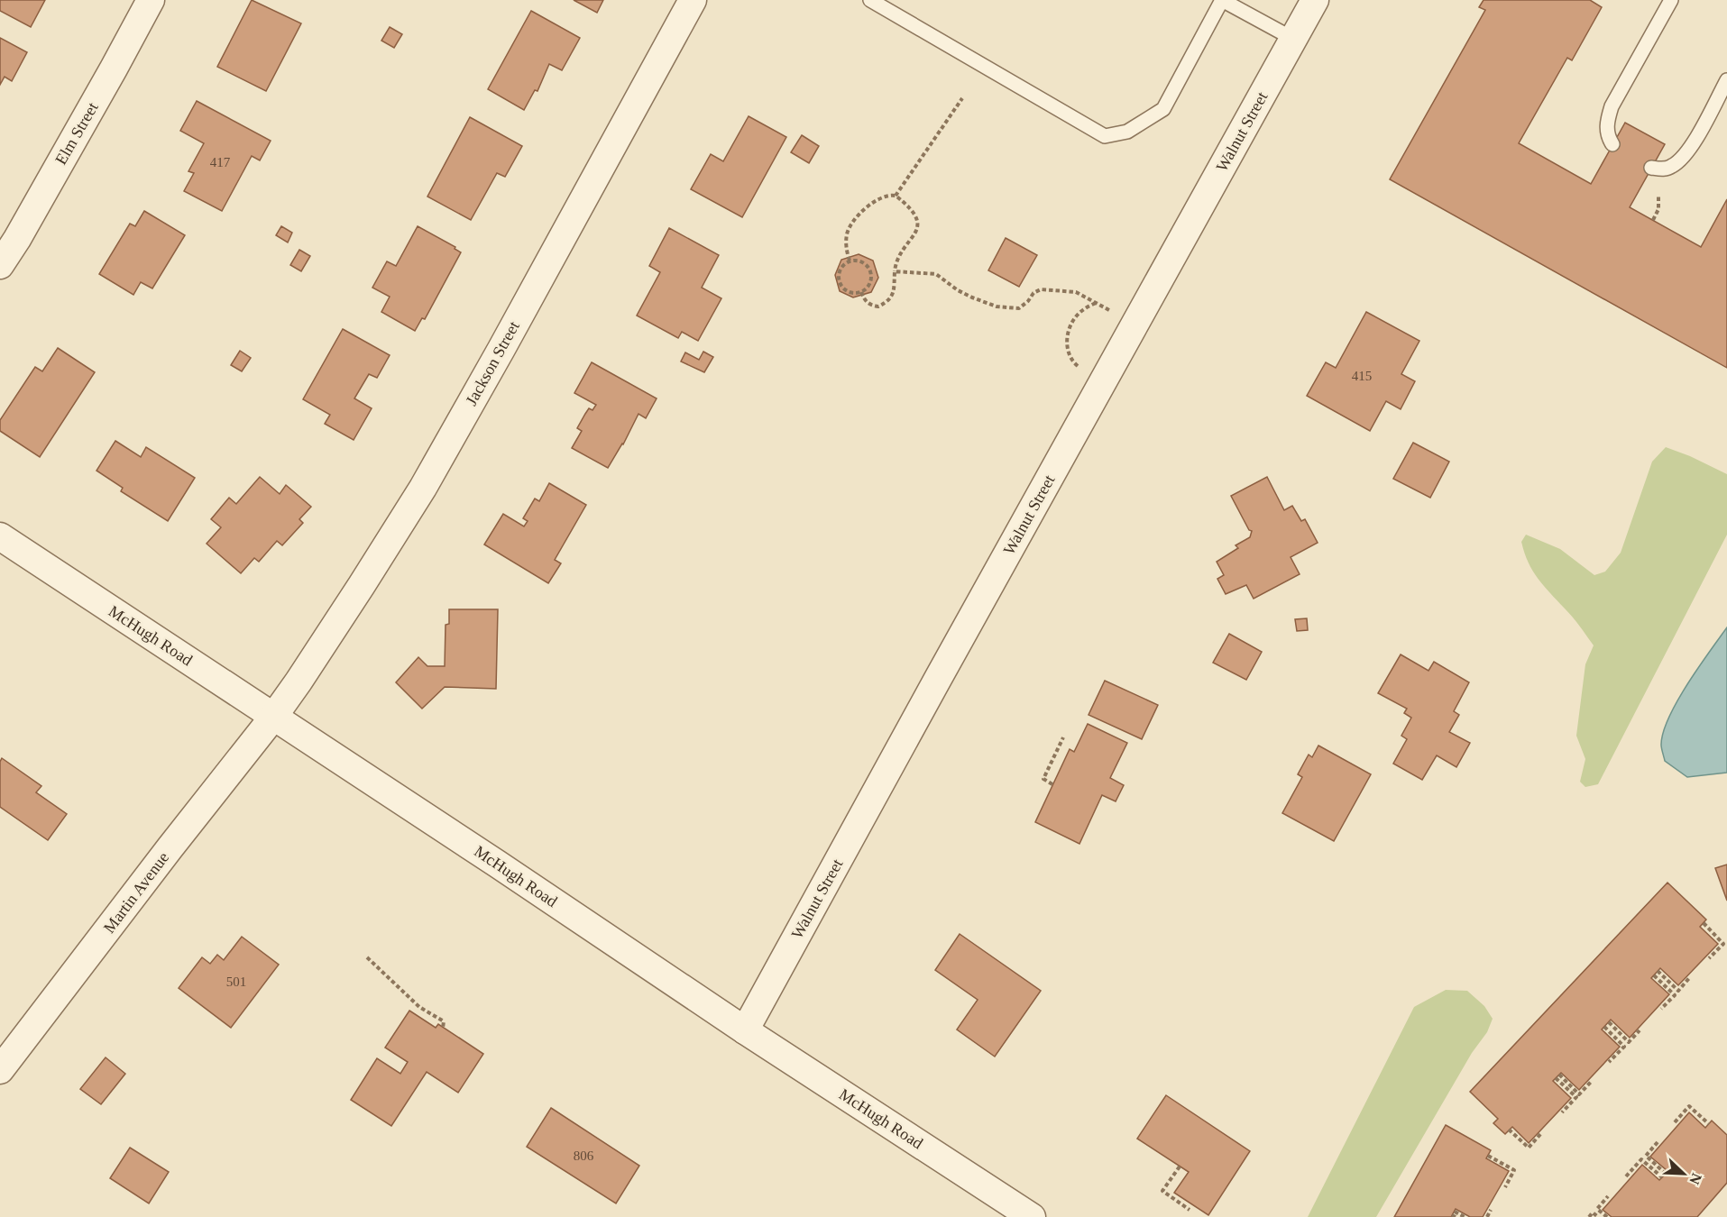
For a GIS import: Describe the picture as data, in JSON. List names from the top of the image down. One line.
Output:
{"streets":{"street":["Walnut Street","Elm Street","Jackson Street","McHugh Road","Martin Avenue"]},"crossings":[["Walnut Street","McHugh Road"],["Jackson Street","McHugh Road"],["Jackson Street","Martin Avenue"],["McHugh Road","Martin Avenue"]],"house_numbers":["417","415","501","806"],"north":"bottom right"}
